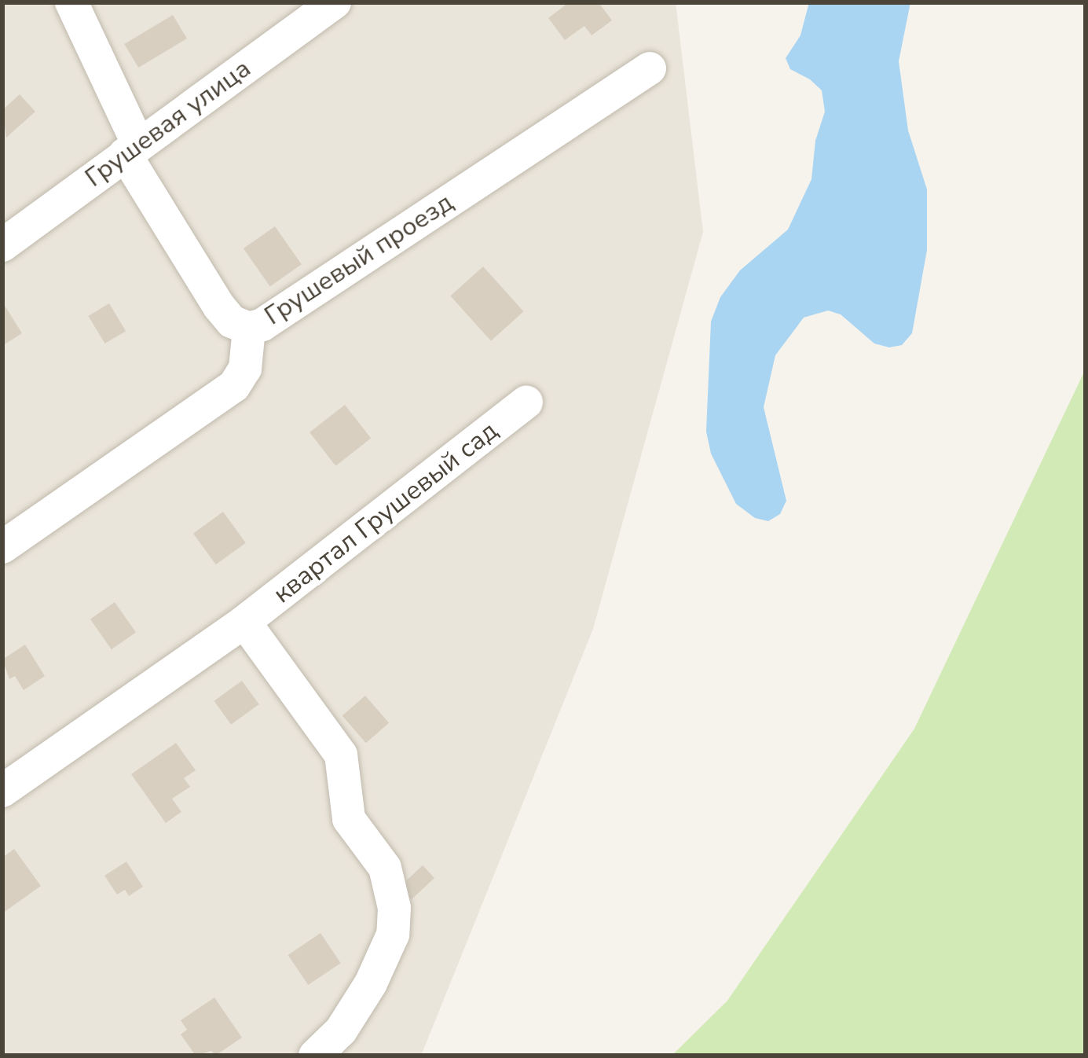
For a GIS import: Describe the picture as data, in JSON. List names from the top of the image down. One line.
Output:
{"streets":{"lane":["Грушевая улица","Грушевый проезд","квартал Грушевый сад"]},"crossings":[["Грушевая улица","Грушевый проезд"]]}
